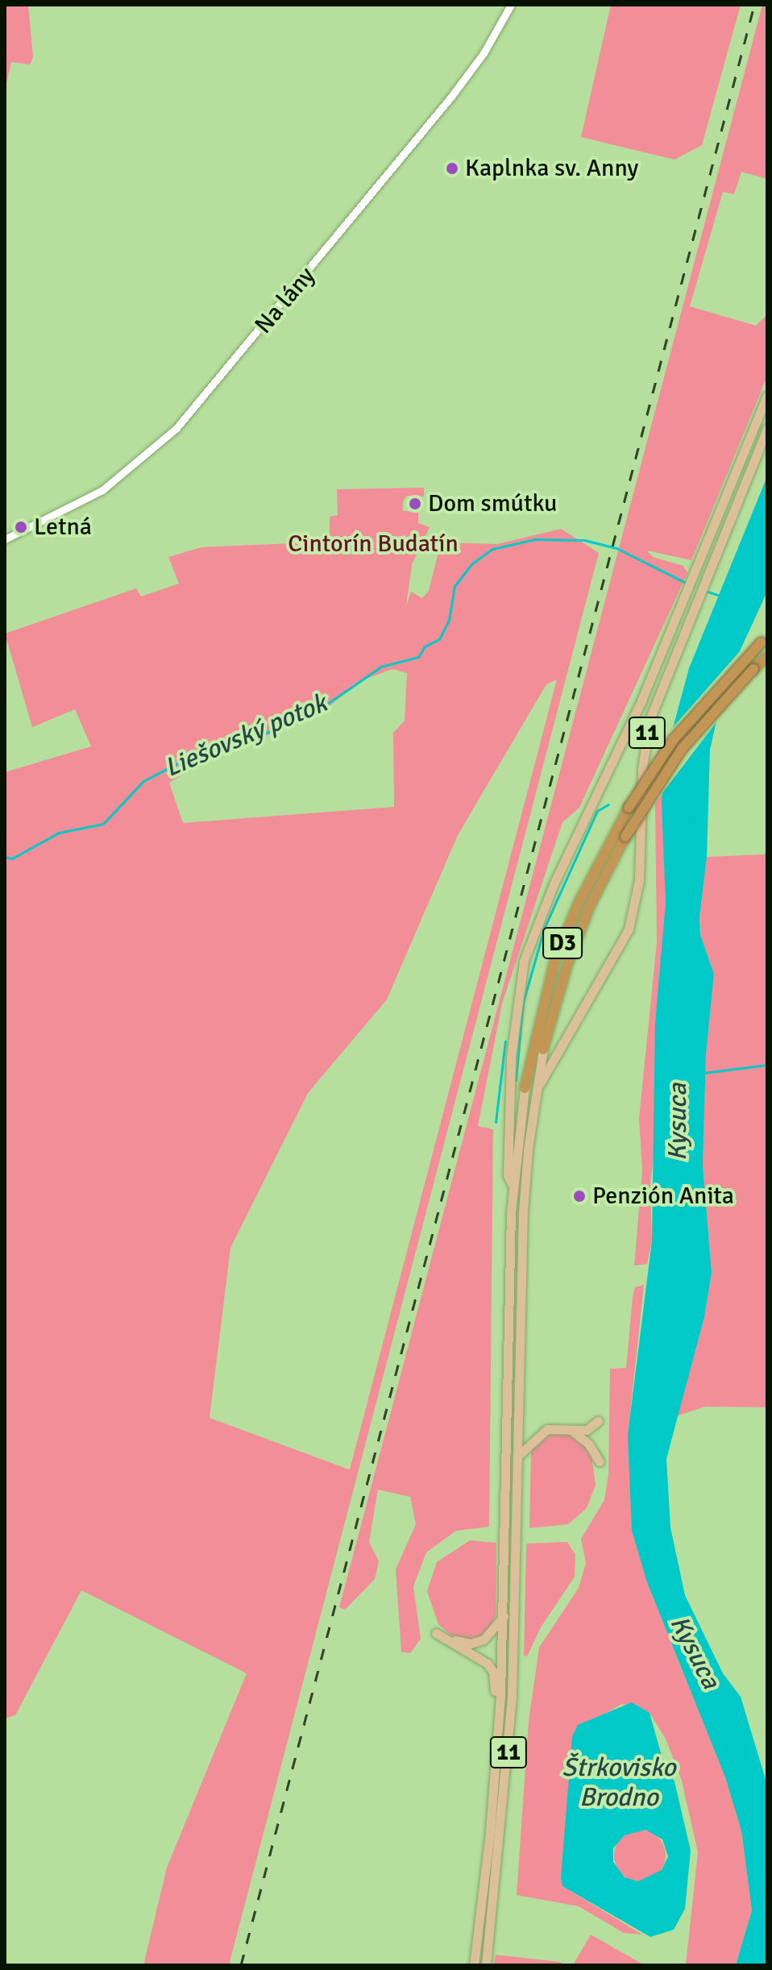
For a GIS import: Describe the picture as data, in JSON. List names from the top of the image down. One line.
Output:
{"streets":{"highway":["D3"],"main road":["11"],"street":["Na lány"]},"crossings":[["11","D3"]],"water":["Liešovský potok","Kysuca","Štrkovisko Brodno"],"parks":["Cintorín Budatín"],"places":["Kaplnka sv. Anny","Dom smútku","Letná","Penzión Anita"]}
